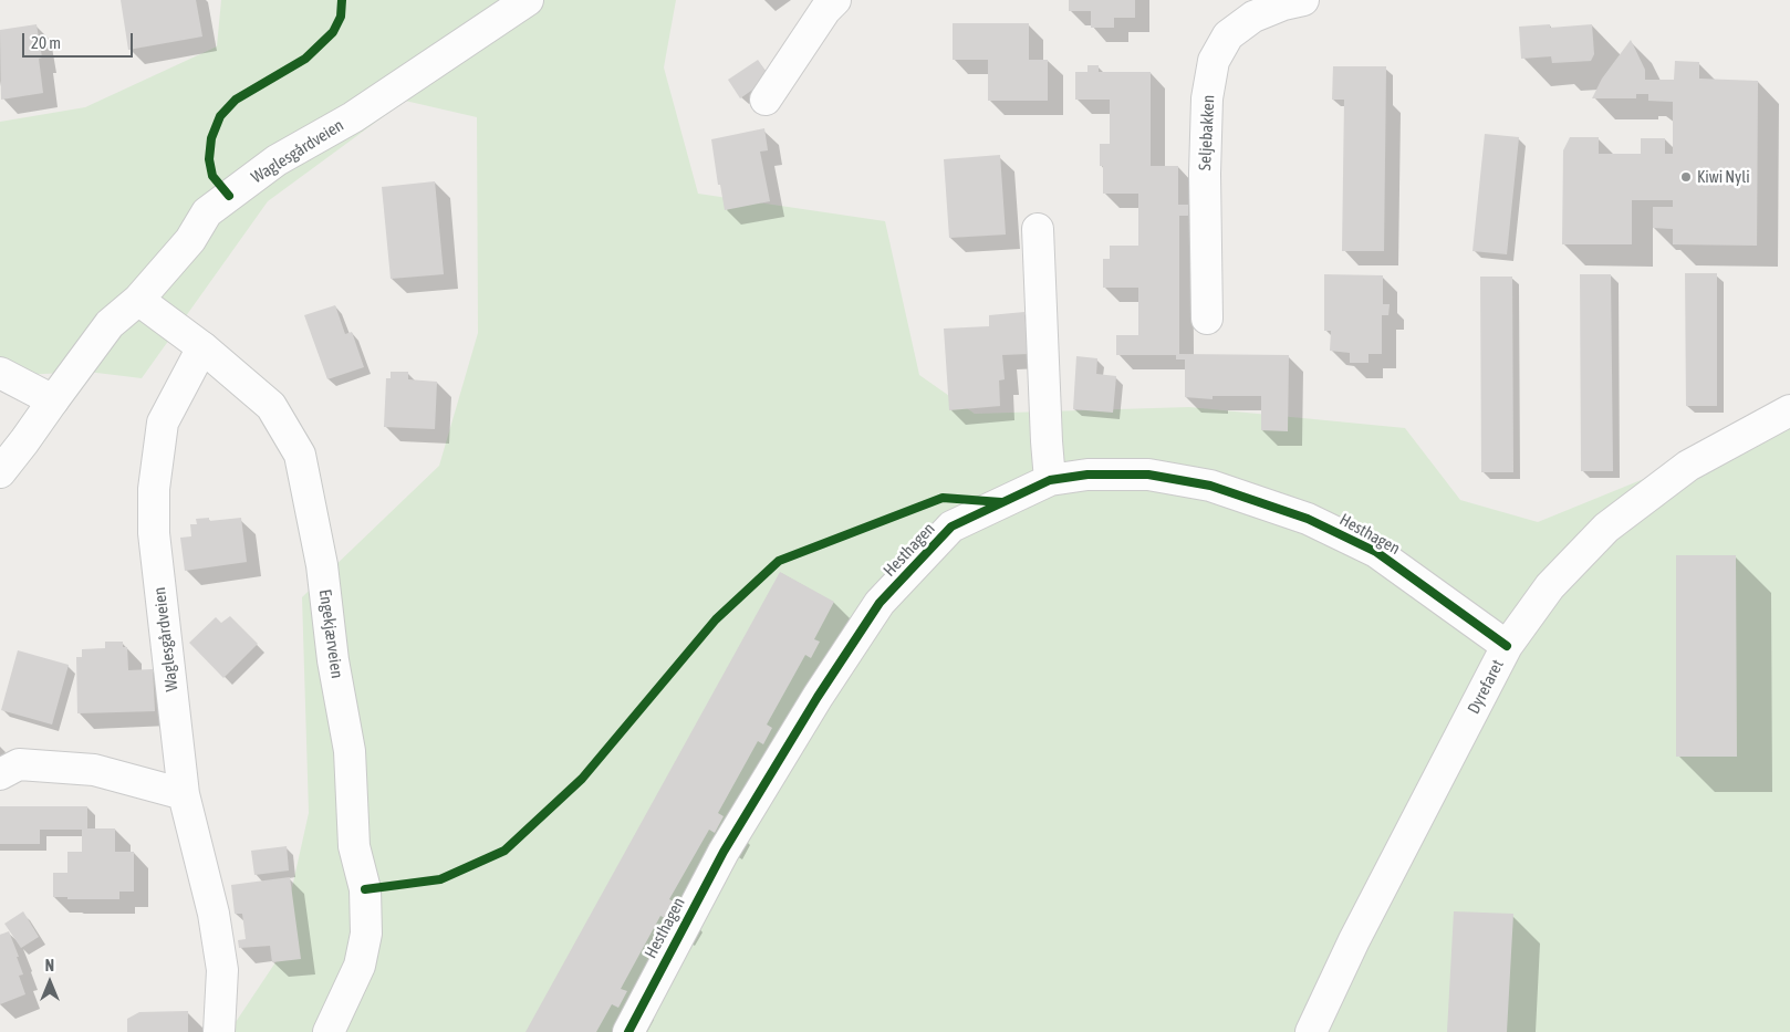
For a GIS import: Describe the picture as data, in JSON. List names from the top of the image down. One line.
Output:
{"streets":{"street":["Seljebakken","Waglesgårdveien","Hesthagen","Engekjærveien","Dyrefaret"]},"crossings":[["Waglesgårdveien","Engekjærveien"],["Hesthagen","Dyrefaret"]],"places":["Kiwi Nyli"],"scale_bar":"20 m","north":"top"}
